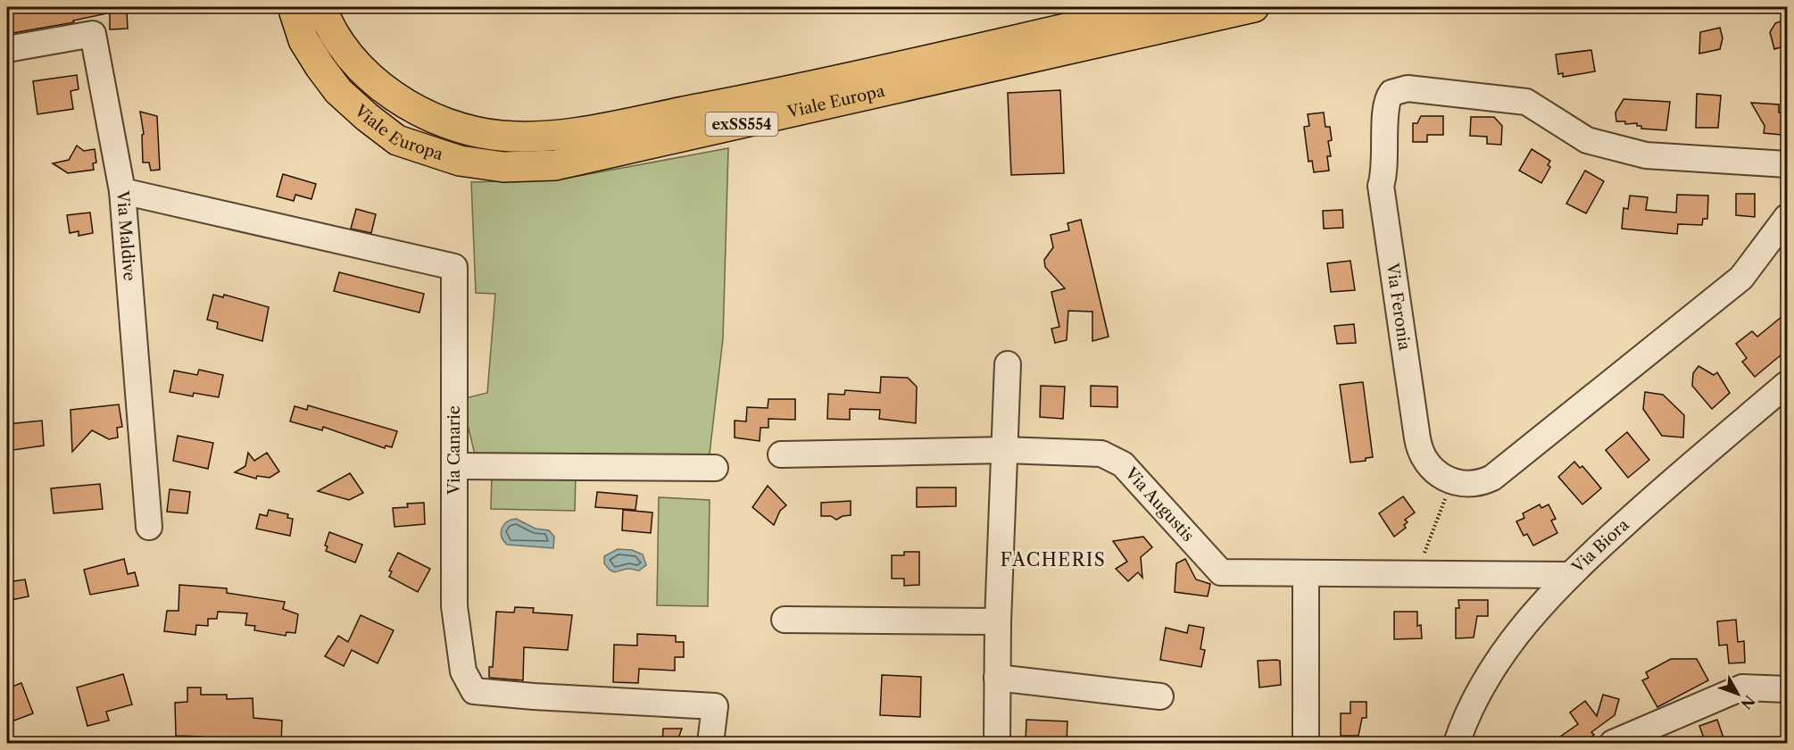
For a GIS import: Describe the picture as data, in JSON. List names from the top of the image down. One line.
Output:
{"streets":{"main road":["Viale Europa","exSS554"],"street":["Via Maldive","Via Feronia","Via Canarie","Via Augustis","Via Biora"]},"crossings":[["Via Maldive","Via Canarie"],["Via Augustis","Via Biora"]],"districts":["FACHERIS"],"north":"bottom right"}
